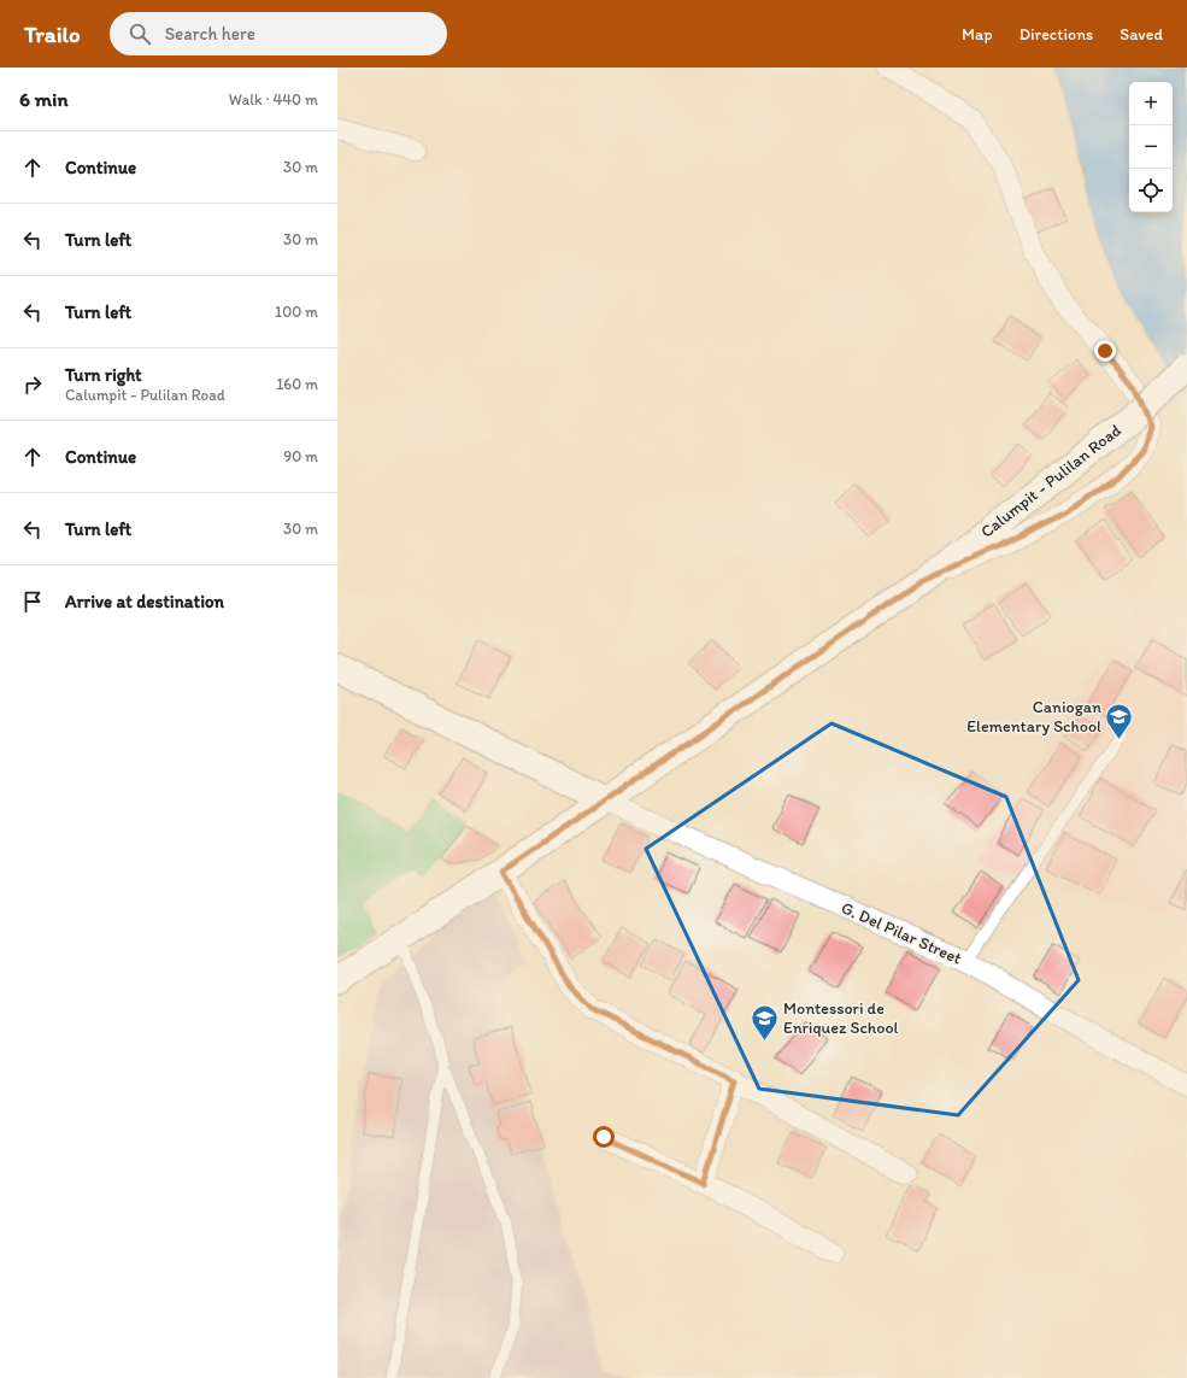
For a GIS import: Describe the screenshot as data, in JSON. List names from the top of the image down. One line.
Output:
{"streets":{"main road":["Calumpit - Pulilan Road"],"street":["G. Del Pilar Street"]},"crossings":[["Calumpit - Pulilan Road","G. Del Pilar Street"]],"places":{"school or university":["Caniogan Elementary School","Montessori de Enriquez School"]},"page":{"header":"Trailo","search":"Search here","nav":["Map","Directions","Saved"],"heading":["6 min","Walk · 440 m"],"map_buttons":["+","−"],"list":[["Continue","30 m"],["Turn left","30 m"],["Turn left","100 m"],["Turn right","Calumpit - Pulilan Road","160 m"],["Continue","90 m"],["Turn left","30 m"],"Arrive at destination"]}}
